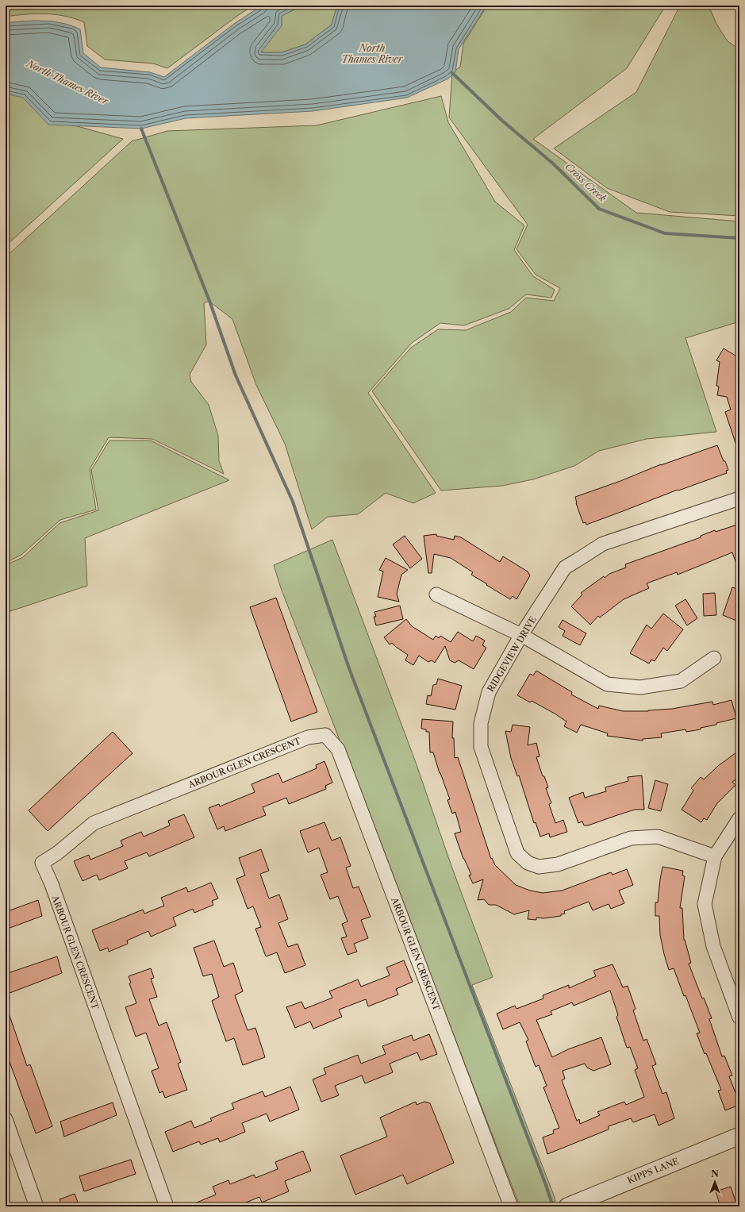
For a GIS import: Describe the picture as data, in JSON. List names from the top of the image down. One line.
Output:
{"streets":{"street":["RIDGEVIEW DRIVE","ARBOUR GLEN CRESCENT","KIPPS LANE"]},"water":["North Thames River","Cross Creek"],"north":"top"}
